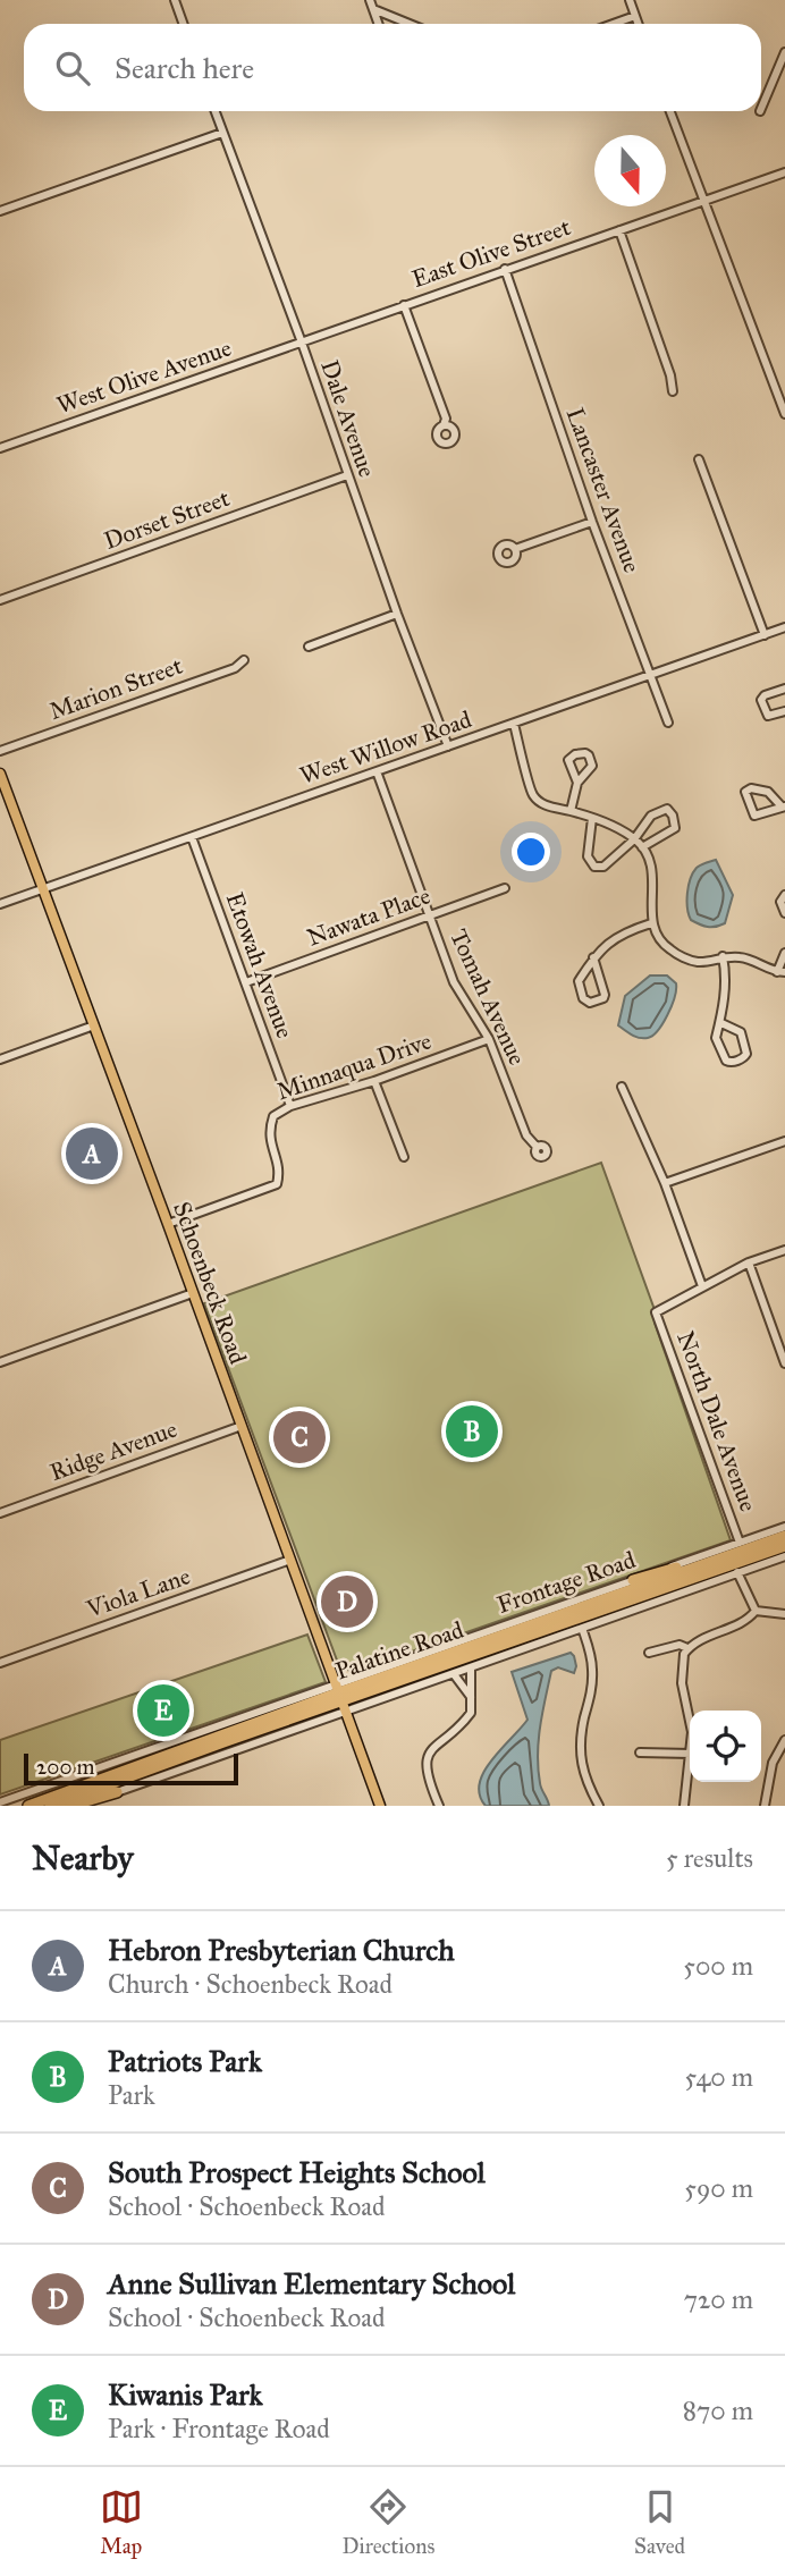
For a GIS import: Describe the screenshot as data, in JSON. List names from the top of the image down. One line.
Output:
{"streets":{"highway":["Palatine Road"],"main road":["Schoenbeck Road"],"street":["East Olive Street","West Olive Avenue","Dale Avenue","Lancaster Avenue","Dorset Street","Marion Street","West Willow Road","Nawata Place","Etowah Avenue","Tomah Avenue","Minnaqua Drive","North Dale Avenue","Ridge Avenue","Frontage Road","Viola Lane"]},"crossings":[["East Olive Street","West Olive Avenue"],["East Olive Street","Dale Avenue"],["East Olive Street","Lancaster Avenue"],["West Olive Avenue","Dale Avenue"],["Dale Avenue","Dorset Street"],["Dale Avenue","West Willow Road"],["Lancaster Avenue","West Willow Road"],["West Willow Road","Etowah Avenue"],["West Willow Road","Tomah Avenue"],["West Willow Road","Schoenbeck Road"],["Nawata Place","Etowah Avenue"],["Nawata Place","Tomah Avenue"],["Etowah Avenue","Minnaqua Drive"],["Tomah Avenue","Minnaqua Drive"],["Minnaqua Drive","Schoenbeck Road"],["Schoenbeck Road","Ridge Avenue"],["Schoenbeck Road","Frontage Road"],["Schoenbeck Road","Viola Lane"],["Schoenbeck Road","Palatine Road"],["North Dale Avenue","Frontage Road"],["Frontage Road","Palatine Road"]],"scale_bar":"200 m","north":"bottom","page":{"search":"Search here","pins":["A","B","C","D","E"],"scale":"200 m","heading":["Nearby","5 results"],"list":[{"mark":"A","name":"Hebron Presbyterian Church","note":"Church · Schoenbeck Road","value":"500 m"},{"mark":"B","name":"Patriots Park","note":"Park","value":"540 m"},{"mark":"C","name":"South Prospect Heights School","note":"School · Schoenbeck Road","value":"590 m"},{"mark":"D","name":"Anne Sullivan Elementary School","note":"School · Schoenbeck Road","value":"720 m"},{"mark":"E","name":"Kiwanis Park","note":"Park · Frontage Road","value":"870 m"}],"nav":["Map","Directions","Saved"]}}
